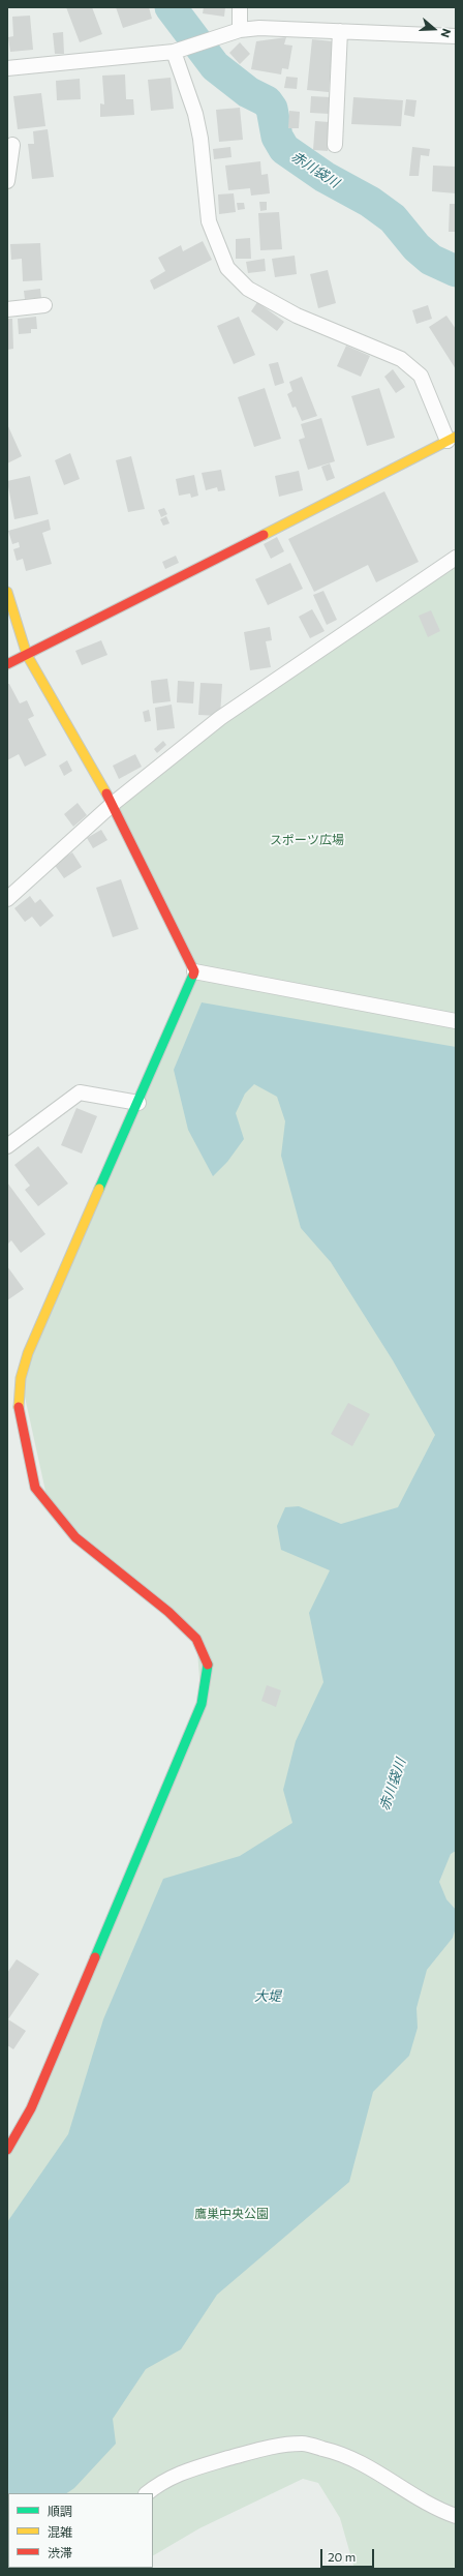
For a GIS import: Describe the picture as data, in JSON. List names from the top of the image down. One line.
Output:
{"water":["赤川袋川","大堤"],"parks":["スポーツ広場","鷹巣中央公園"],"legend":["順調","混雑","渋滞"],"scale_bar":"20 m","north":"right"}
